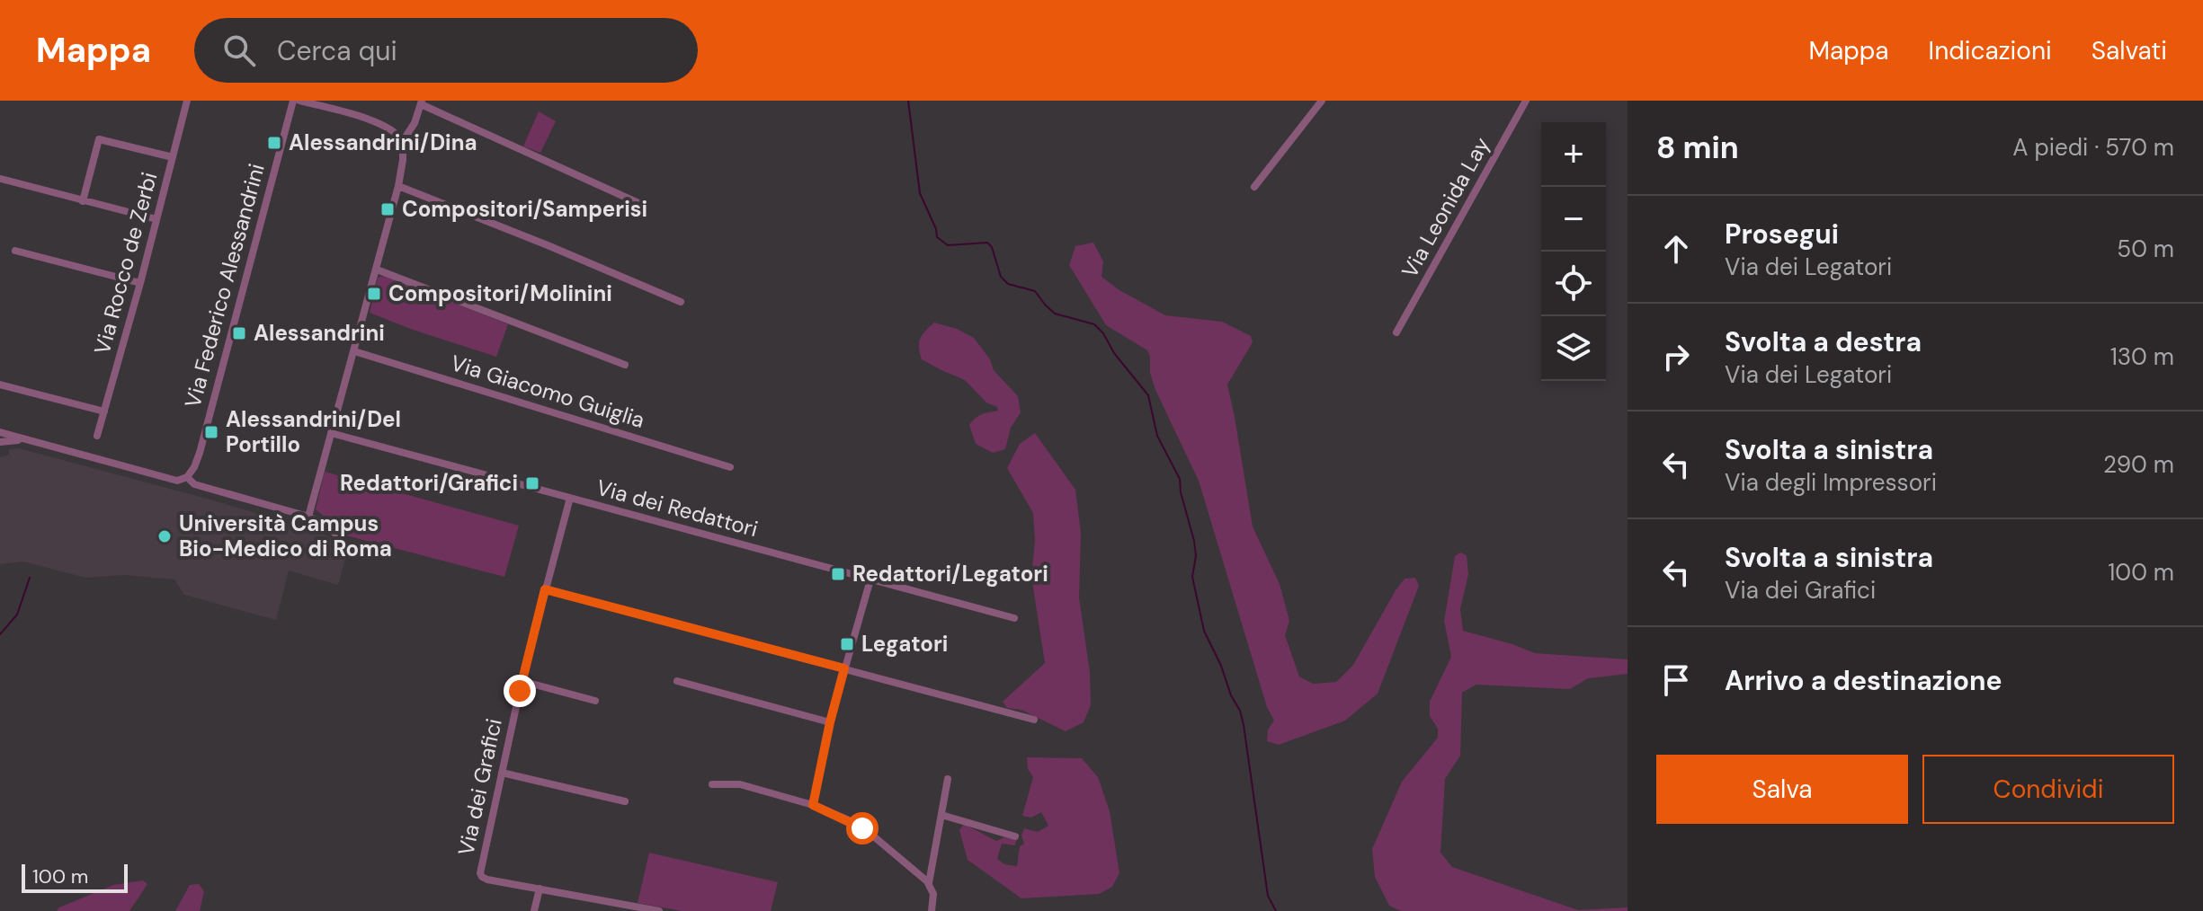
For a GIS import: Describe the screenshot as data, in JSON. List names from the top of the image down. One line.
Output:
{"streets":{"street":["Via Leonida Lay","Via Rocco de Zerbi","Via Federico Alessandrini","Via Giacomo Guiglia","Via dei Redattori","Via dei Grafici"]},"crossings":[["Via dei Redattori","Via dei Grafici"]],"places":{"transit":["Alessandrini/Dina","Compositori/Samperisi","Compositori/Molinini","Alessandrini","Alessandrini/Del Portillo","Redattori/Grafici","Redattori/Legatori","Legatori"],"other":["Università Campus Bio-Medico di Roma"]},"scale_bar":"100 m","page":{"header":"Mappa","search":"Cerca qui","nav":["Mappa","Indicazioni","Salvati"],"heading":["8 min","A piedi · 570 m"],"map_buttons":["+","−"],"list":[["Prosegui","Via dei Legatori","50 m"],["Svolta a destra","Via dei Legatori","130 m"],["Svolta a sinistra","Via degli Impressori","290 m"],["Svolta a sinistra","Via dei Grafici","100 m"],"Arrivo a destinazione"],"buttons":["Salva","Condividi"],"scale":"100 m"}}
